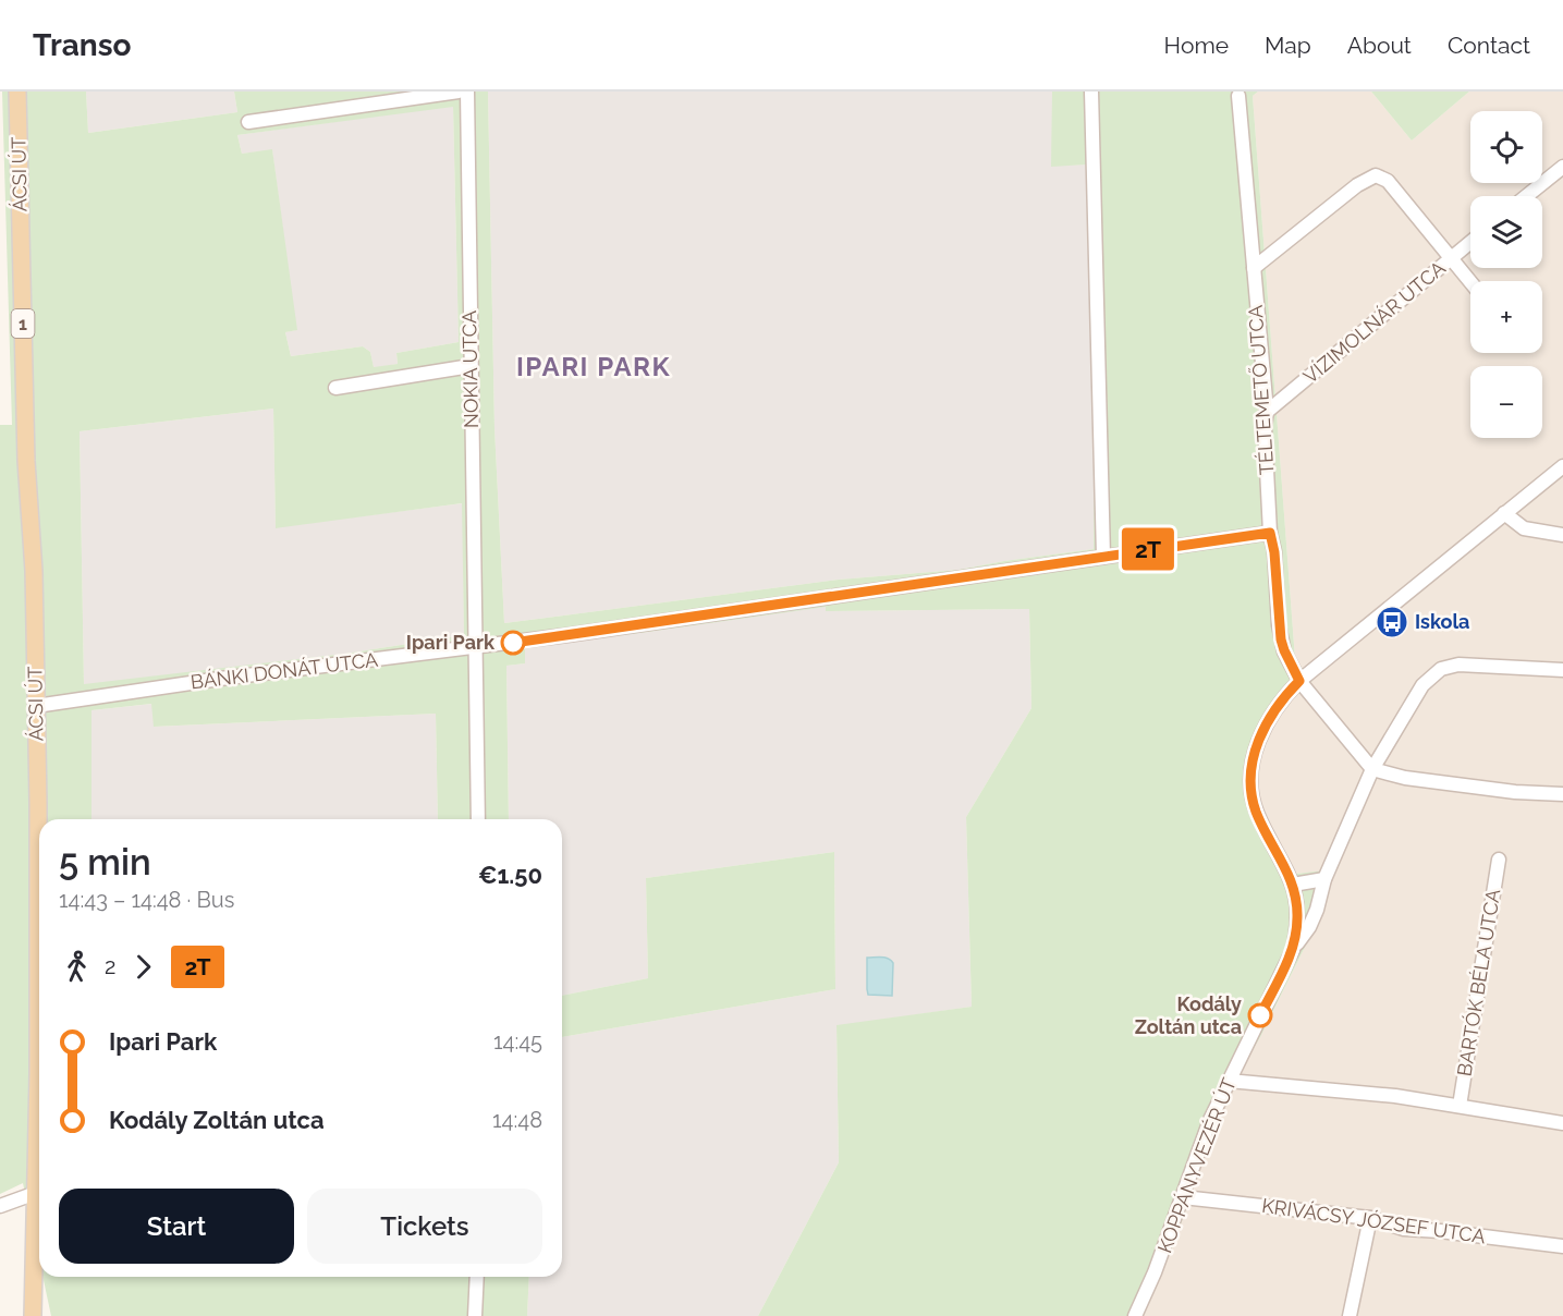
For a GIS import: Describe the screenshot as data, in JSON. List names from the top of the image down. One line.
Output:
{"streets":{"main road":["ÁCSI ÚT","1"],"street":["VÍZIMOLNÁR UTCA","NOKIA UTCA","TÉLTEMETŐ UTCA","BÁNKI DONÁT UTCA","BARTÓK BÉLA UTCA","KOPPÁNYVEZÉR ÚT","KRIVÁCSY JÓZSEF UTCA"]},"crossings":[["ÁCSI ÚT","BÁNKI DONÁT UTCA"],["VÍZIMOLNÁR UTCA","TÉLTEMETŐ UTCA"],["NOKIA UTCA","BÁNKI DONÁT UTCA"],["TÉLTEMETŐ UTCA","BÁNKI DONÁT UTCA"],["TÉLTEMETŐ UTCA","KOPPÁNYVEZÉR ÚT"],["KOPPÁNYVEZÉR ÚT","KRIVÁCSY JÓZSEF UTCA"]],"districts":["IPARI PARK"],"places":{"bus stop":["Iskola"],"other":["Ipari Park","Kodály Zoltán utca"]},"lines":["bus line 2T"],"page":{"header":"Transo","nav":["Home","Map","About","Contact"],"on_map":"2T","map_buttons":["+","−"],"heading":["5 min","14:43 – 14:48 · Bus","€1.50"],"legs":["2","2T"],"list":[{"name":"Ipari Park","value":"14:45"},{"name":"Kodály Zoltán utca","value":"14:48"}],"buttons":["Start","Tickets"]}}
